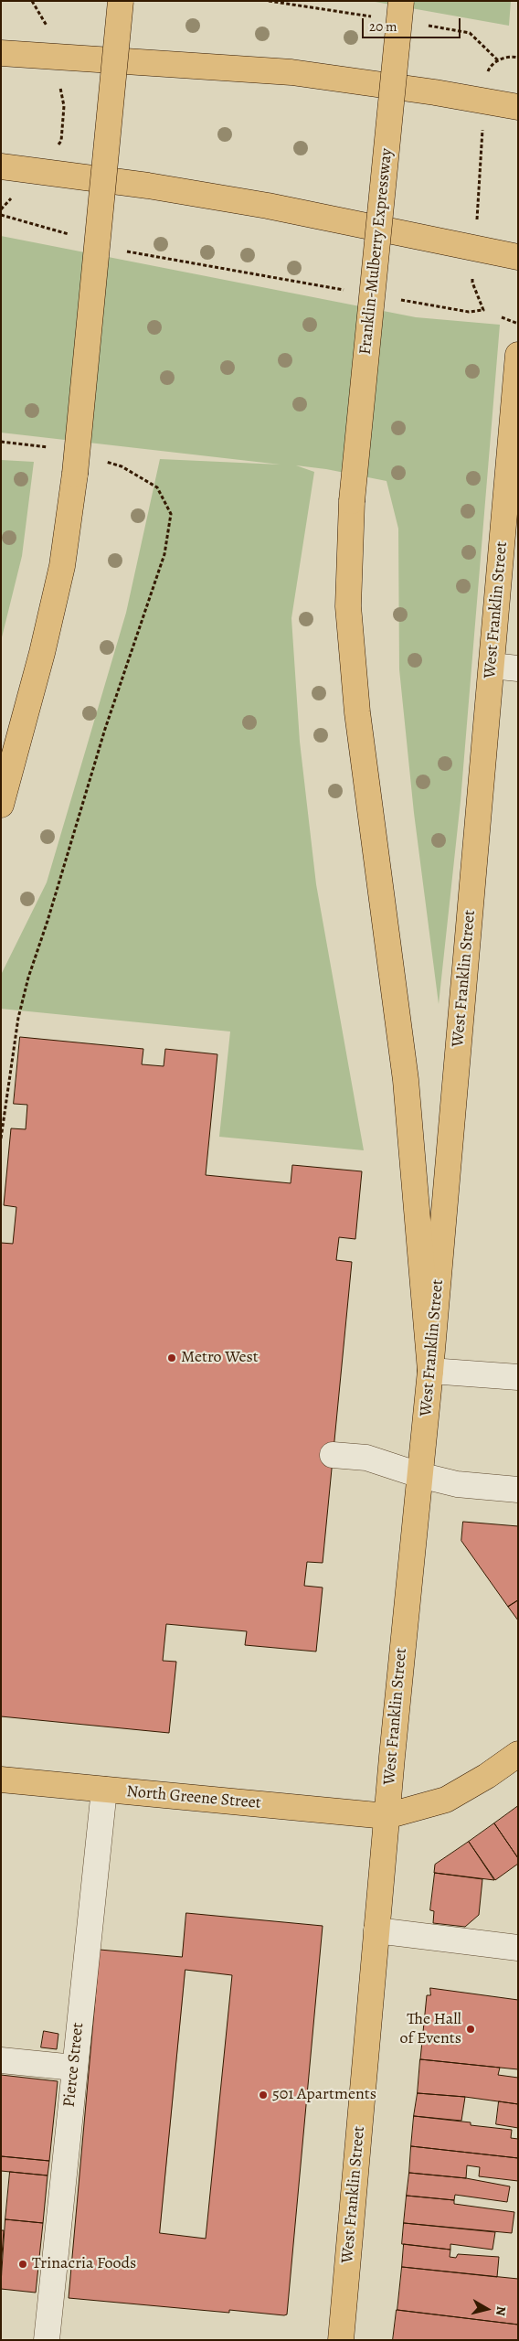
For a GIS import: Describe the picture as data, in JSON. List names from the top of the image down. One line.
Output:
{"streets":{"main road":["Franklin-Mulberry Expressway","West Franklin Street","North Greene Street"],"lane":["Pierce Street"]},"crossings":[["Franklin-Mulberry Expressway","West Franklin Street"],["West Franklin Street","North Greene Street"],["North Greene Street","Pierce Street"]],"places":["Metro West","The Hall of Events","501 Apartments","Trinacria Foods"],"scale_bar":"20 m","north":"right"}
